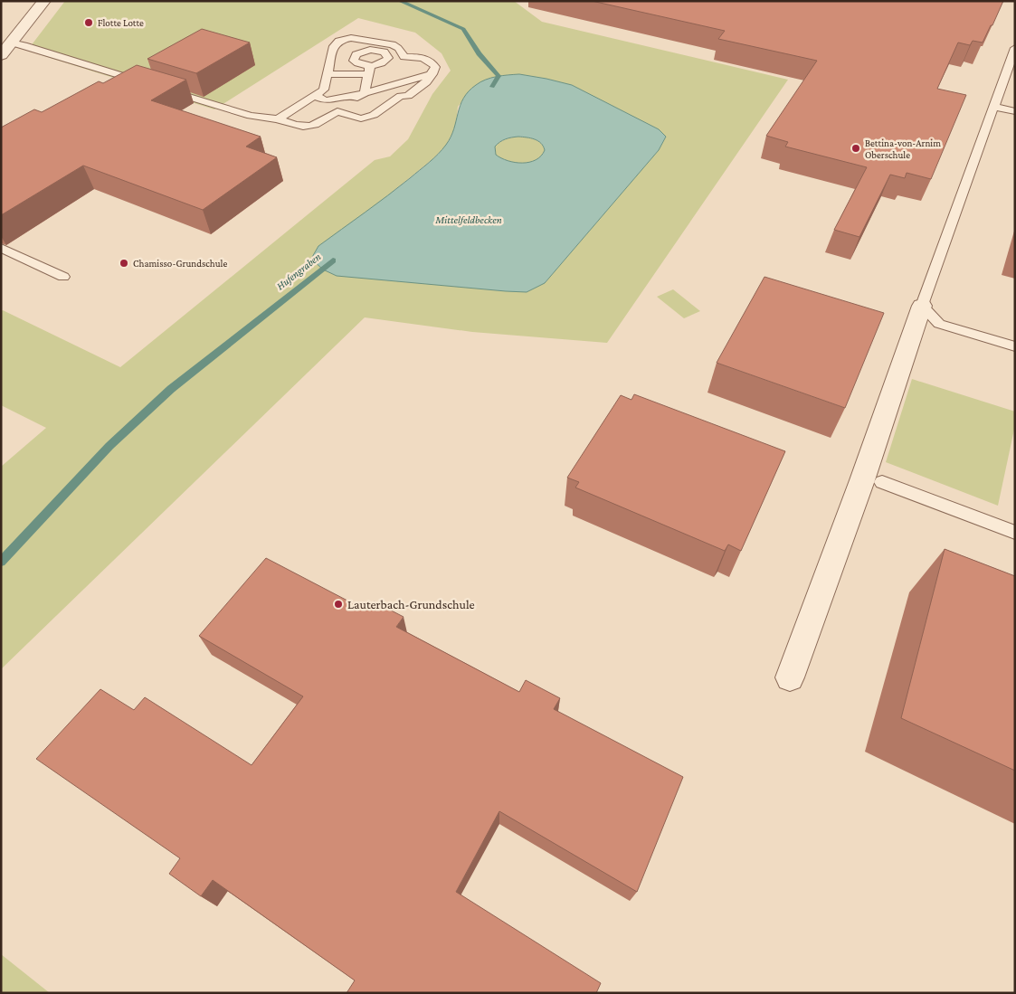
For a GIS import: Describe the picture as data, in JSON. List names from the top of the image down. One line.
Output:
{"water":["Mittelfeldbecken","Hufengraben"],"places":["Flotte Lotte","Bettina-von-Arnim Oberschule","Chamisso-Grundschule","Lauterbach-Grundschule"]}
